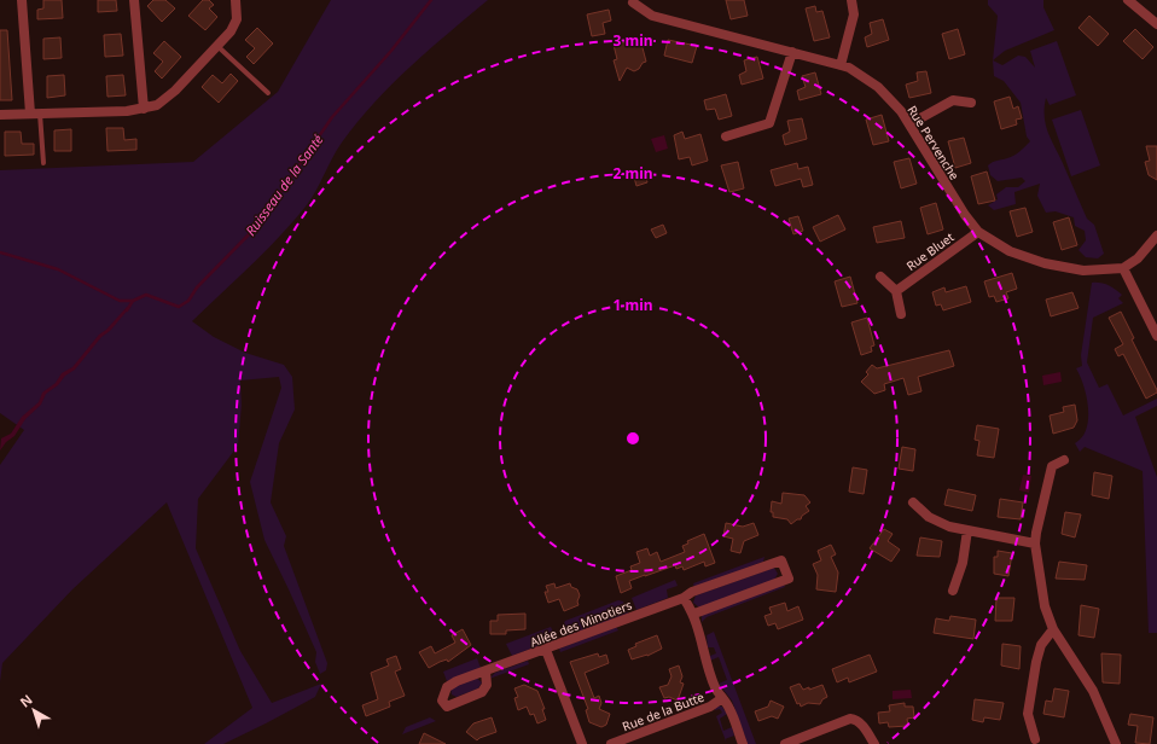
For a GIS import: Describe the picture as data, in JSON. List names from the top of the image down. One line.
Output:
{"streets":{"street":["Rue Pervenche","Rue Bluet","Allée des Minotiers","Rue de la Butte"]},"crossings":[["Rue Pervenche","Rue Bluet"]],"water":["Ruisseau de la Santé"],"north":"top left","rings":["3 min","2 min","1 min"]}
